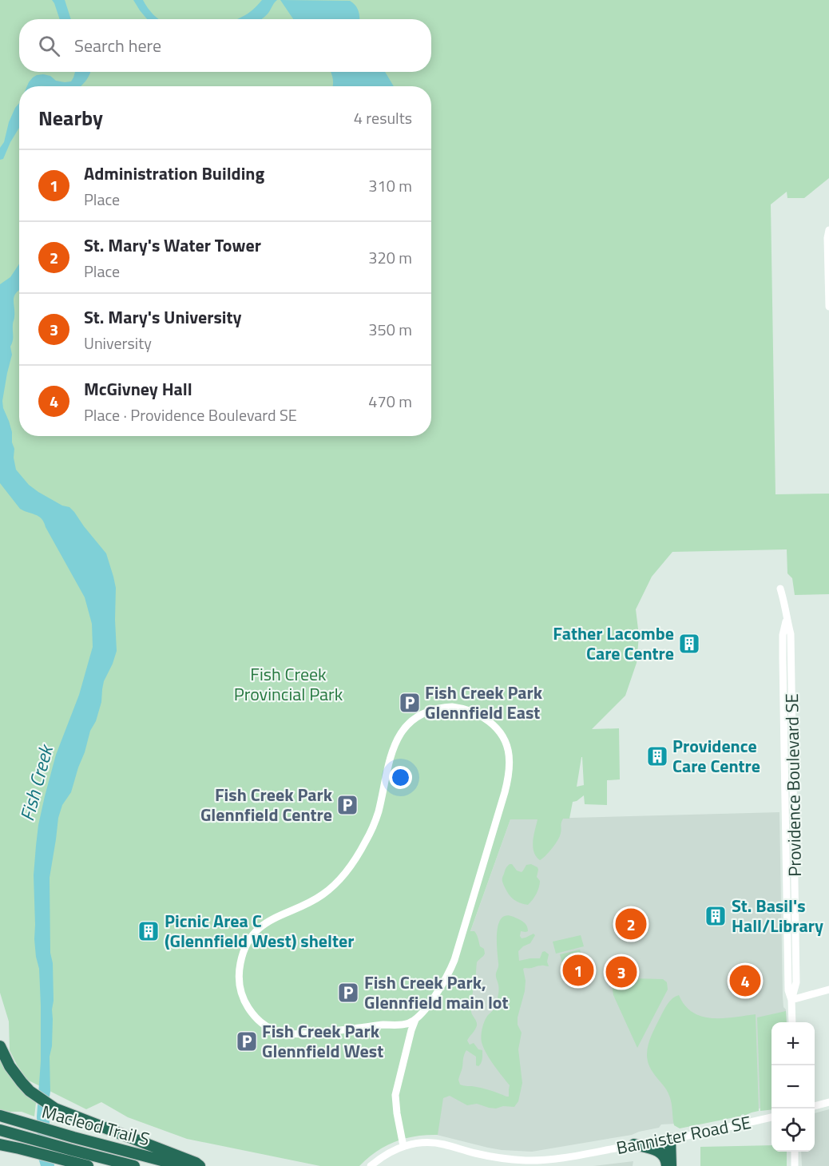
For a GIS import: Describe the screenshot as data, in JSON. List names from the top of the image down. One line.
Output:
{"streets":{"highway":["Macleod Trail S"],"street":["Providence Boulevard SE","Bannister Road SE"]},"water":["Fish Creek"],"parks":["Fish Creek Provincial Park"],"places":{"building":["Father Lacombe Care Centre","Providence Care Centre","St. Basil's Hall/Library","Picnic Area C (Glennfield West) shelter"],"parking":["Fish Creek Park Glennfield East","Fish Creek Park Glennfield Centre","Fish Creek Park, Glennfield main lot","Fish Creek Park Glennfield West"]},"page":{"search":"Search here","heading":["Nearby","4 results"],"list":[{"mark":"1","name":"Administration Building","note":"Place","value":"310 m"},{"mark":"2","name":"St. Mary's Water Tower","note":"Place","value":"320 m"},{"mark":"3","name":"St. Mary's University","note":"University","value":"350 m"},{"mark":"4","name":"McGivney Hall","note":"Place · Providence Boulevard SE","value":"470 m"}],"pins":["2","1","3","4"],"map_buttons":["+","−"]}}
